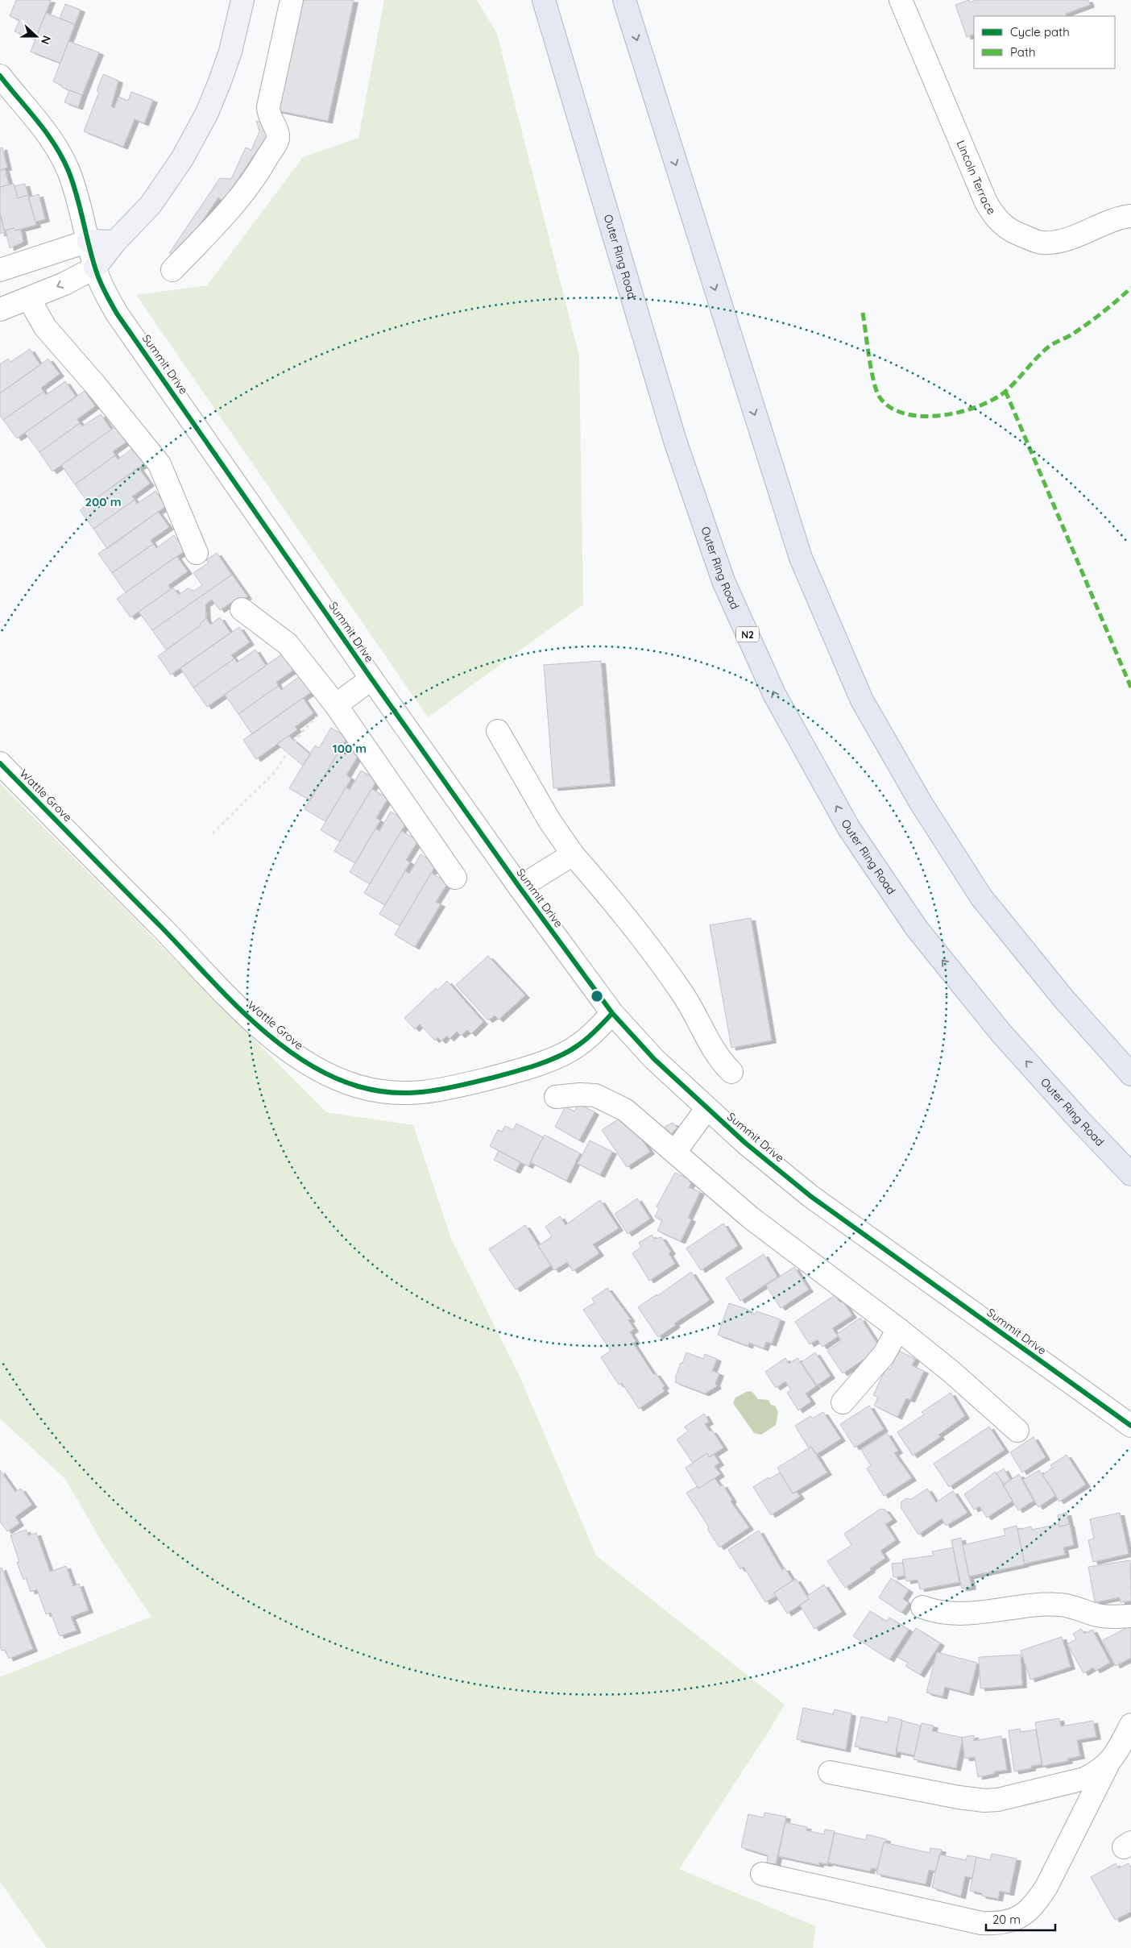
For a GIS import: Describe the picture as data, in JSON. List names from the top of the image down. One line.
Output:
{"streets":{"highway":["Outer Ring Road","N2"],"street":["Lincoln Terrace","Summit Drive","Wattle Grove"]},"crossings":[["Summit Drive","Wattle Grove"]],"legend":["Cycle path","Path"],"scale_bar":"20 m","north":"right","rings":["200 m","100 m"]}
